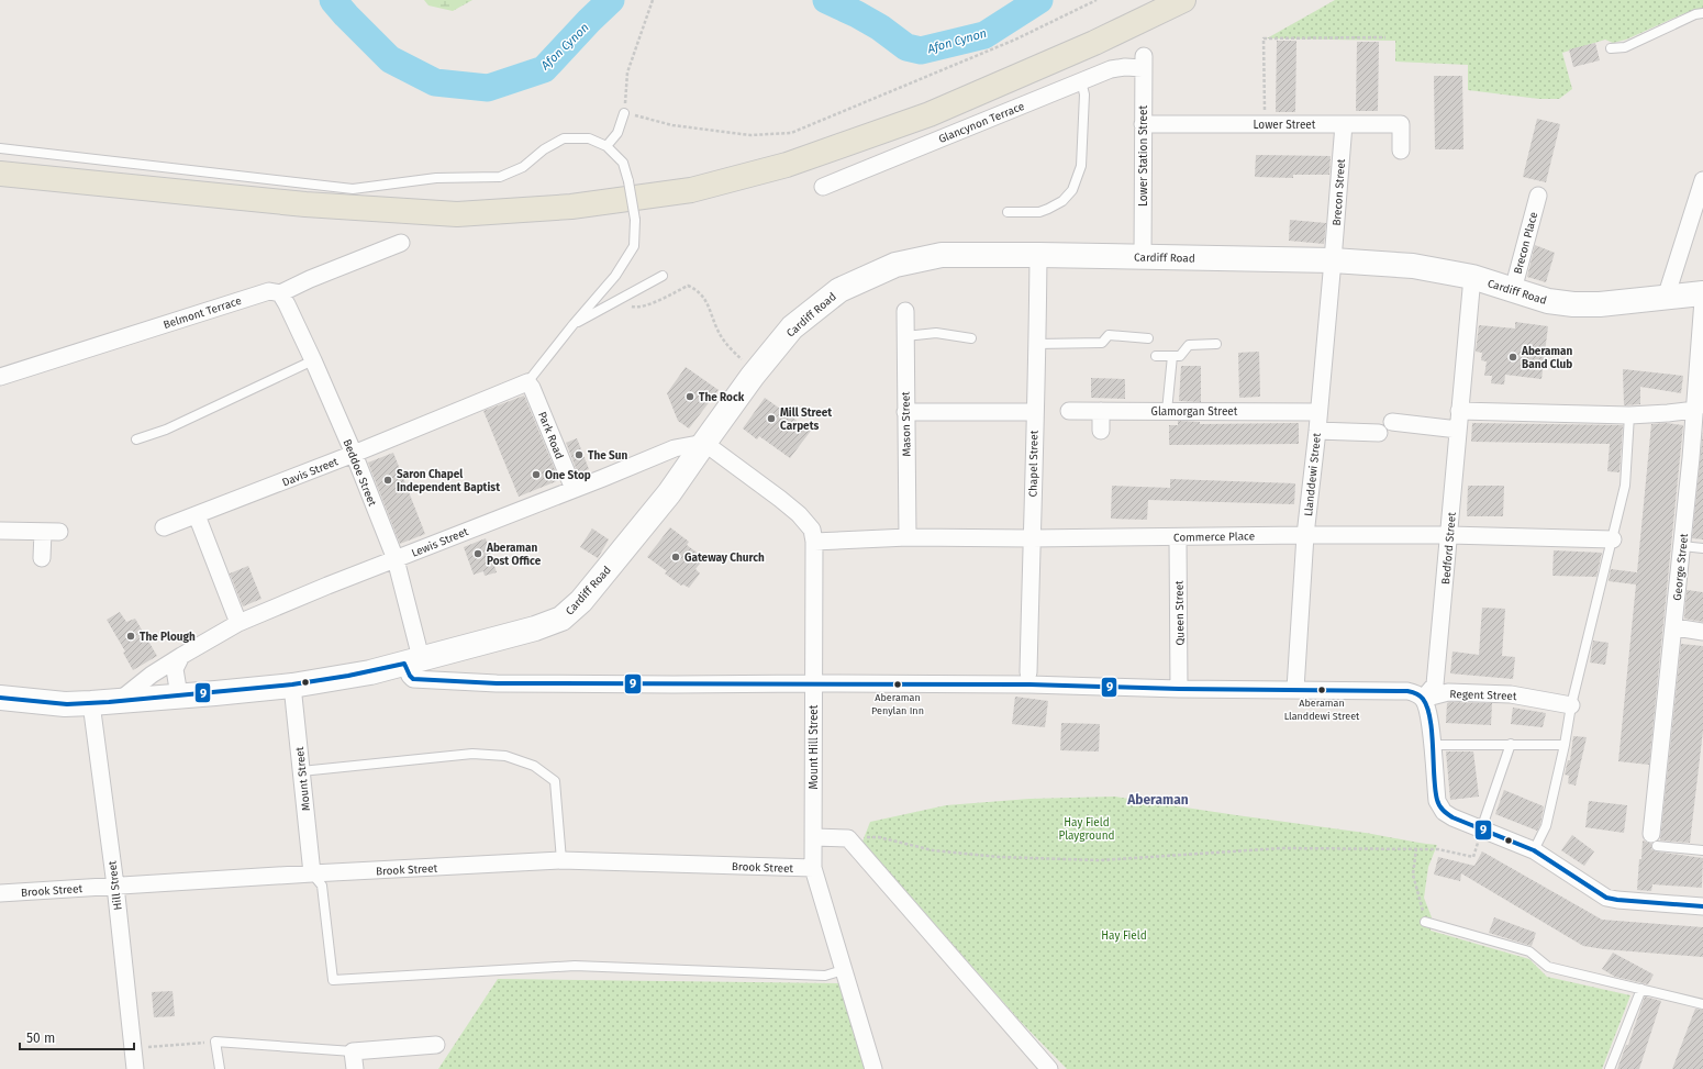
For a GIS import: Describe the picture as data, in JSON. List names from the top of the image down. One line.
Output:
{"streets":{"main road":["Cardiff Road"],"street":["Glancynon Terrace","Lower Street","Lower Station Street","Brecon Street","Brecon Place","Belmont Terrace","Glamorgan Street","Mason Street","Park Road","Chapel Street","Davis Street","Beddoe Street","Llanddewi Street","Commerce Place","Lewis Street","Bedford Street","George Street","Queen Street","Regent Street","Mount Hill Street","Mount Street","Brook Street","Hill Street"]},"crossings":[["Glancynon Terrace","Lower Station Street"],["Lower Street","Lower Station Street"],["Lower Street","Brecon Street"],["Lower Station Street","Cardiff Road"],["Brecon Street","Cardiff Road"],["Brecon Street","Llanddewi Street"],["Brecon Place","Cardiff Road"],["Cardiff Road","Chapel Street"],["Cardiff Road","Beddoe Street"],["Cardiff Road","Llanddewi Street"],["Cardiff Road","Lewis Street"],["Cardiff Road","Bedford Street"],["Cardiff Road","Mount Hill Street"],["Cardiff Road","Mount Street"],["Cardiff Road","Hill Street"],["Belmont Terrace","Beddoe Street"],["Glamorgan Street","Llanddewi Street"],["Mason Street","Commerce Place"],["Park Road","Davis Street"],["Park Road","Lewis Street"],["Chapel Street","Commerce Place"],["Davis Street","Beddoe Street"],["Beddoe Street","Lewis Street"],["Llanddewi Street","Commerce Place"],["Commerce Place","Bedford Street"],["Commerce Place","Queen Street"],["Commerce Place","Mount Hill Street"],["Lewis Street","Mount Hill Street"],["Bedford Street","Regent Street"],["Mount Hill Street","Brook Street"],["Mount Street","Brook Street"],["Brook Street","Hill Street"]],"districts":["Aberaman"],"water":["Afon Cynon"],"parks":["Hay Field Playground","Hay Field"],"places":["Aberaman Band Club","The Rock","Mill Street Carpets","The Sun","One Stop","Saron Chapel Independent Baptist","Aberaman Post Office","Gateway Church","The Plough","Aberaman Penylan Inn","Aberaman Llanddewi Street"],"lines":["transit line 9"],"scale_bar":"50 m"}
